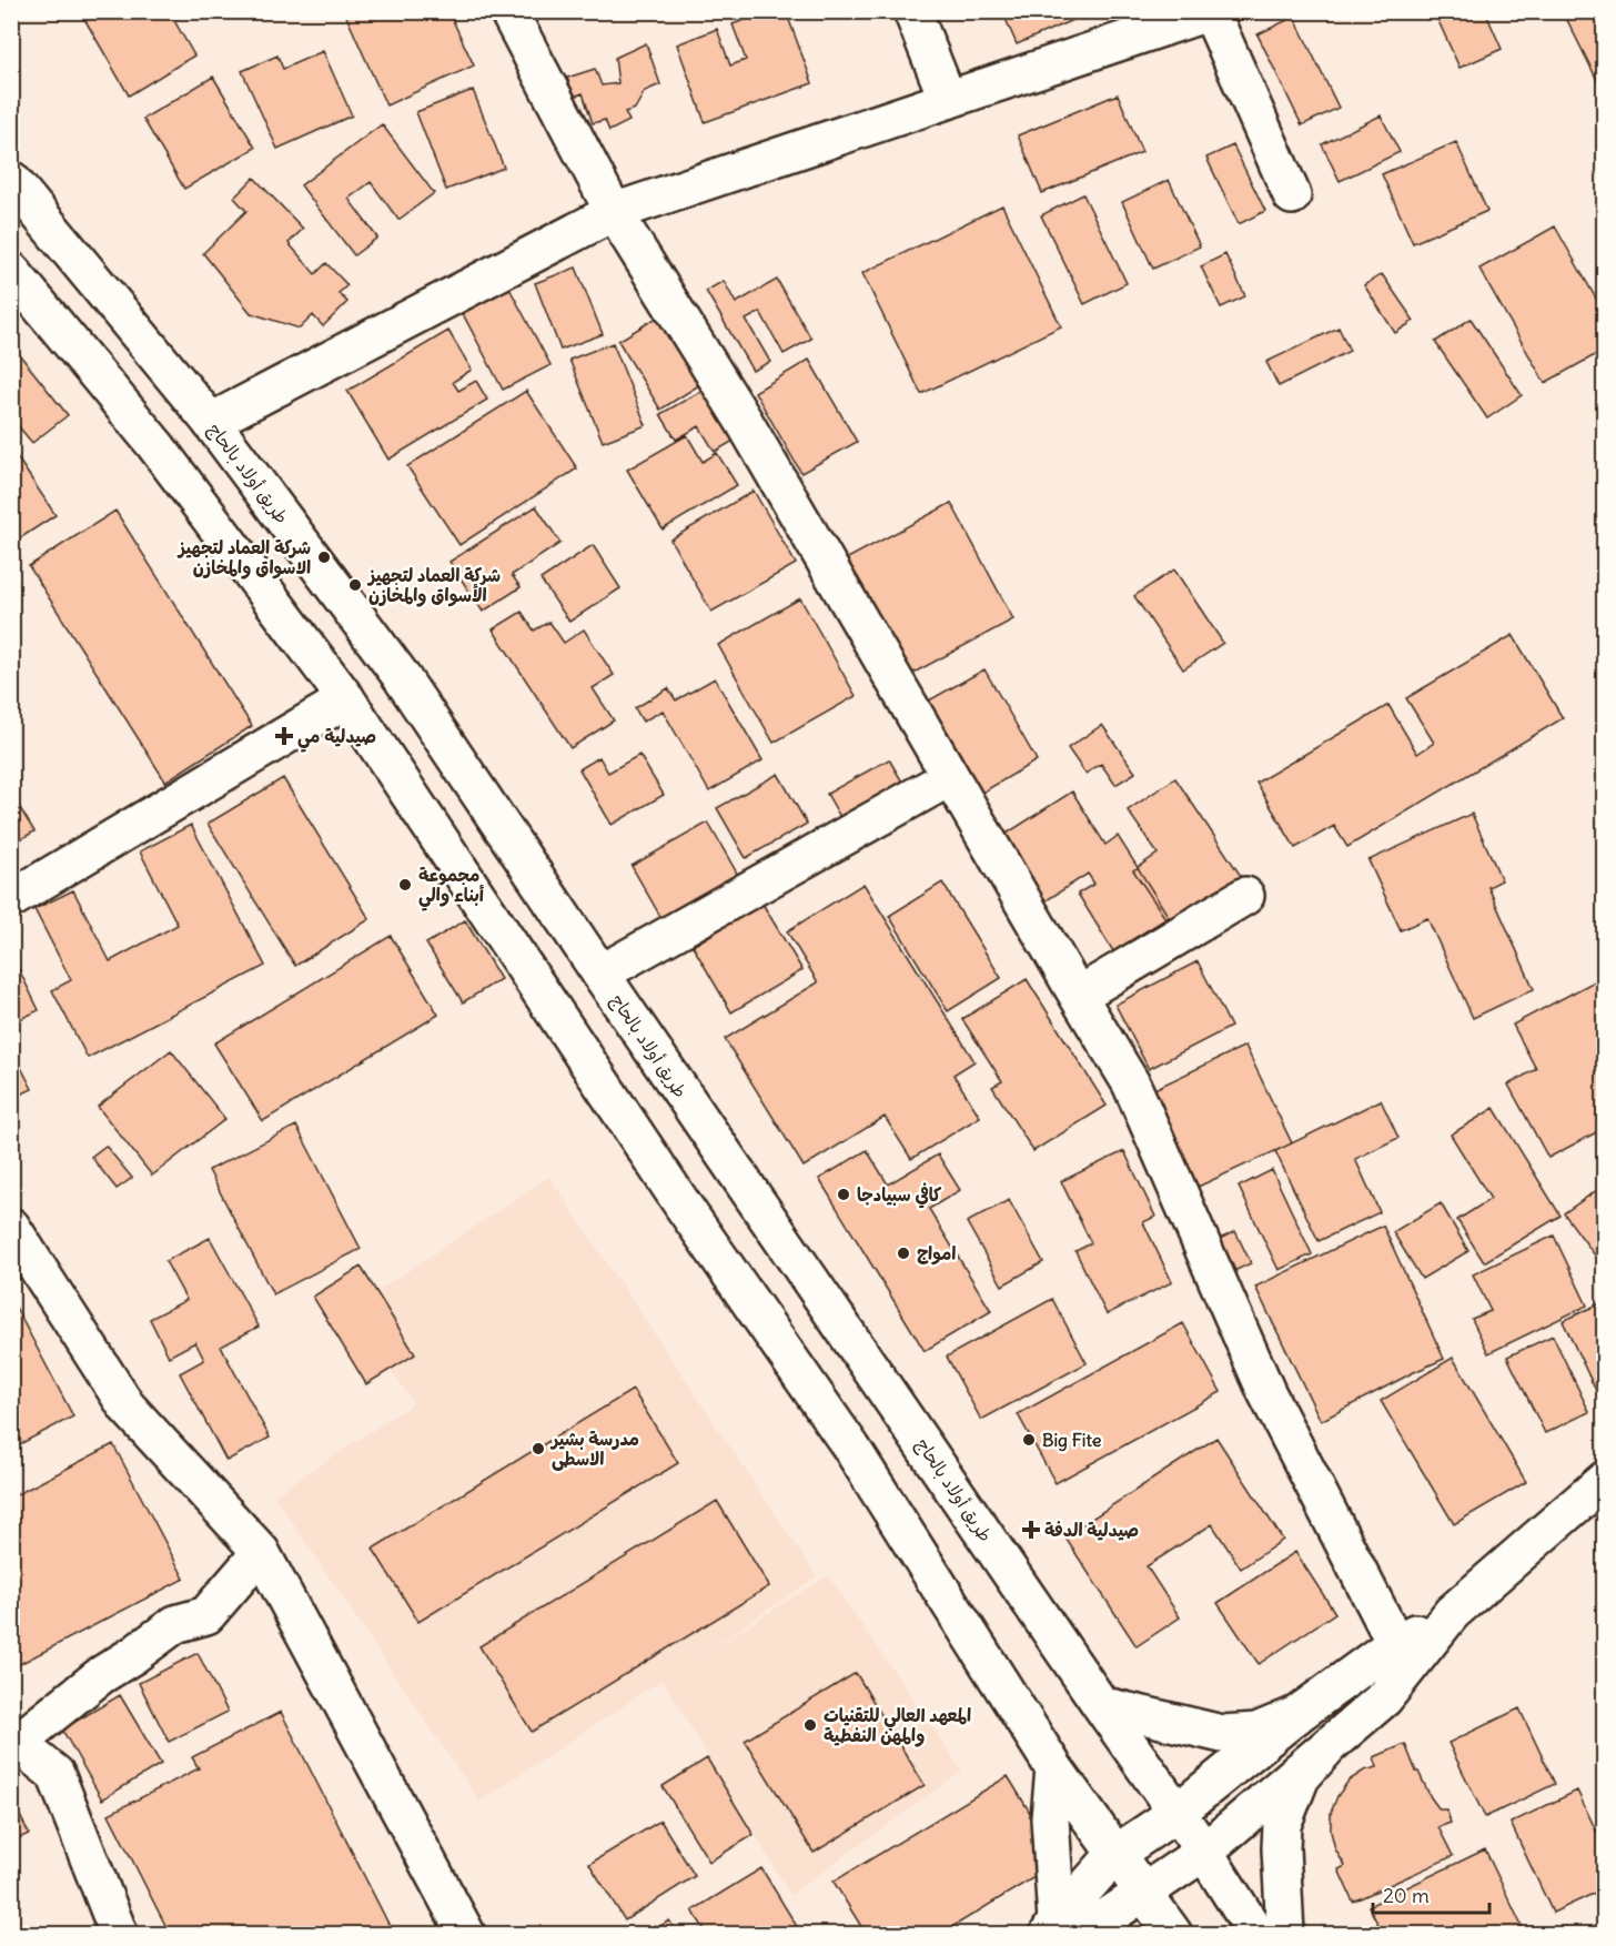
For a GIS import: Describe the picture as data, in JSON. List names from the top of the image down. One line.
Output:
{"streets":{"street":["طريق أولاد بالحاج"]},"places":{"other":["شركة العماد لتجهيز الاسواق والمخازن","شركة العماد لتجهيز الأسواق والمخازن","مجموعة أبناء والي","كافي سبيادجا","امواج","Big Fite","مدرسة بشير الاسطى","المعهد العالي للتقنيات والمهن النفطية"],"health":["صيدلية مي","صيدلية الدفة"]},"scale_bar":"20 m"}
